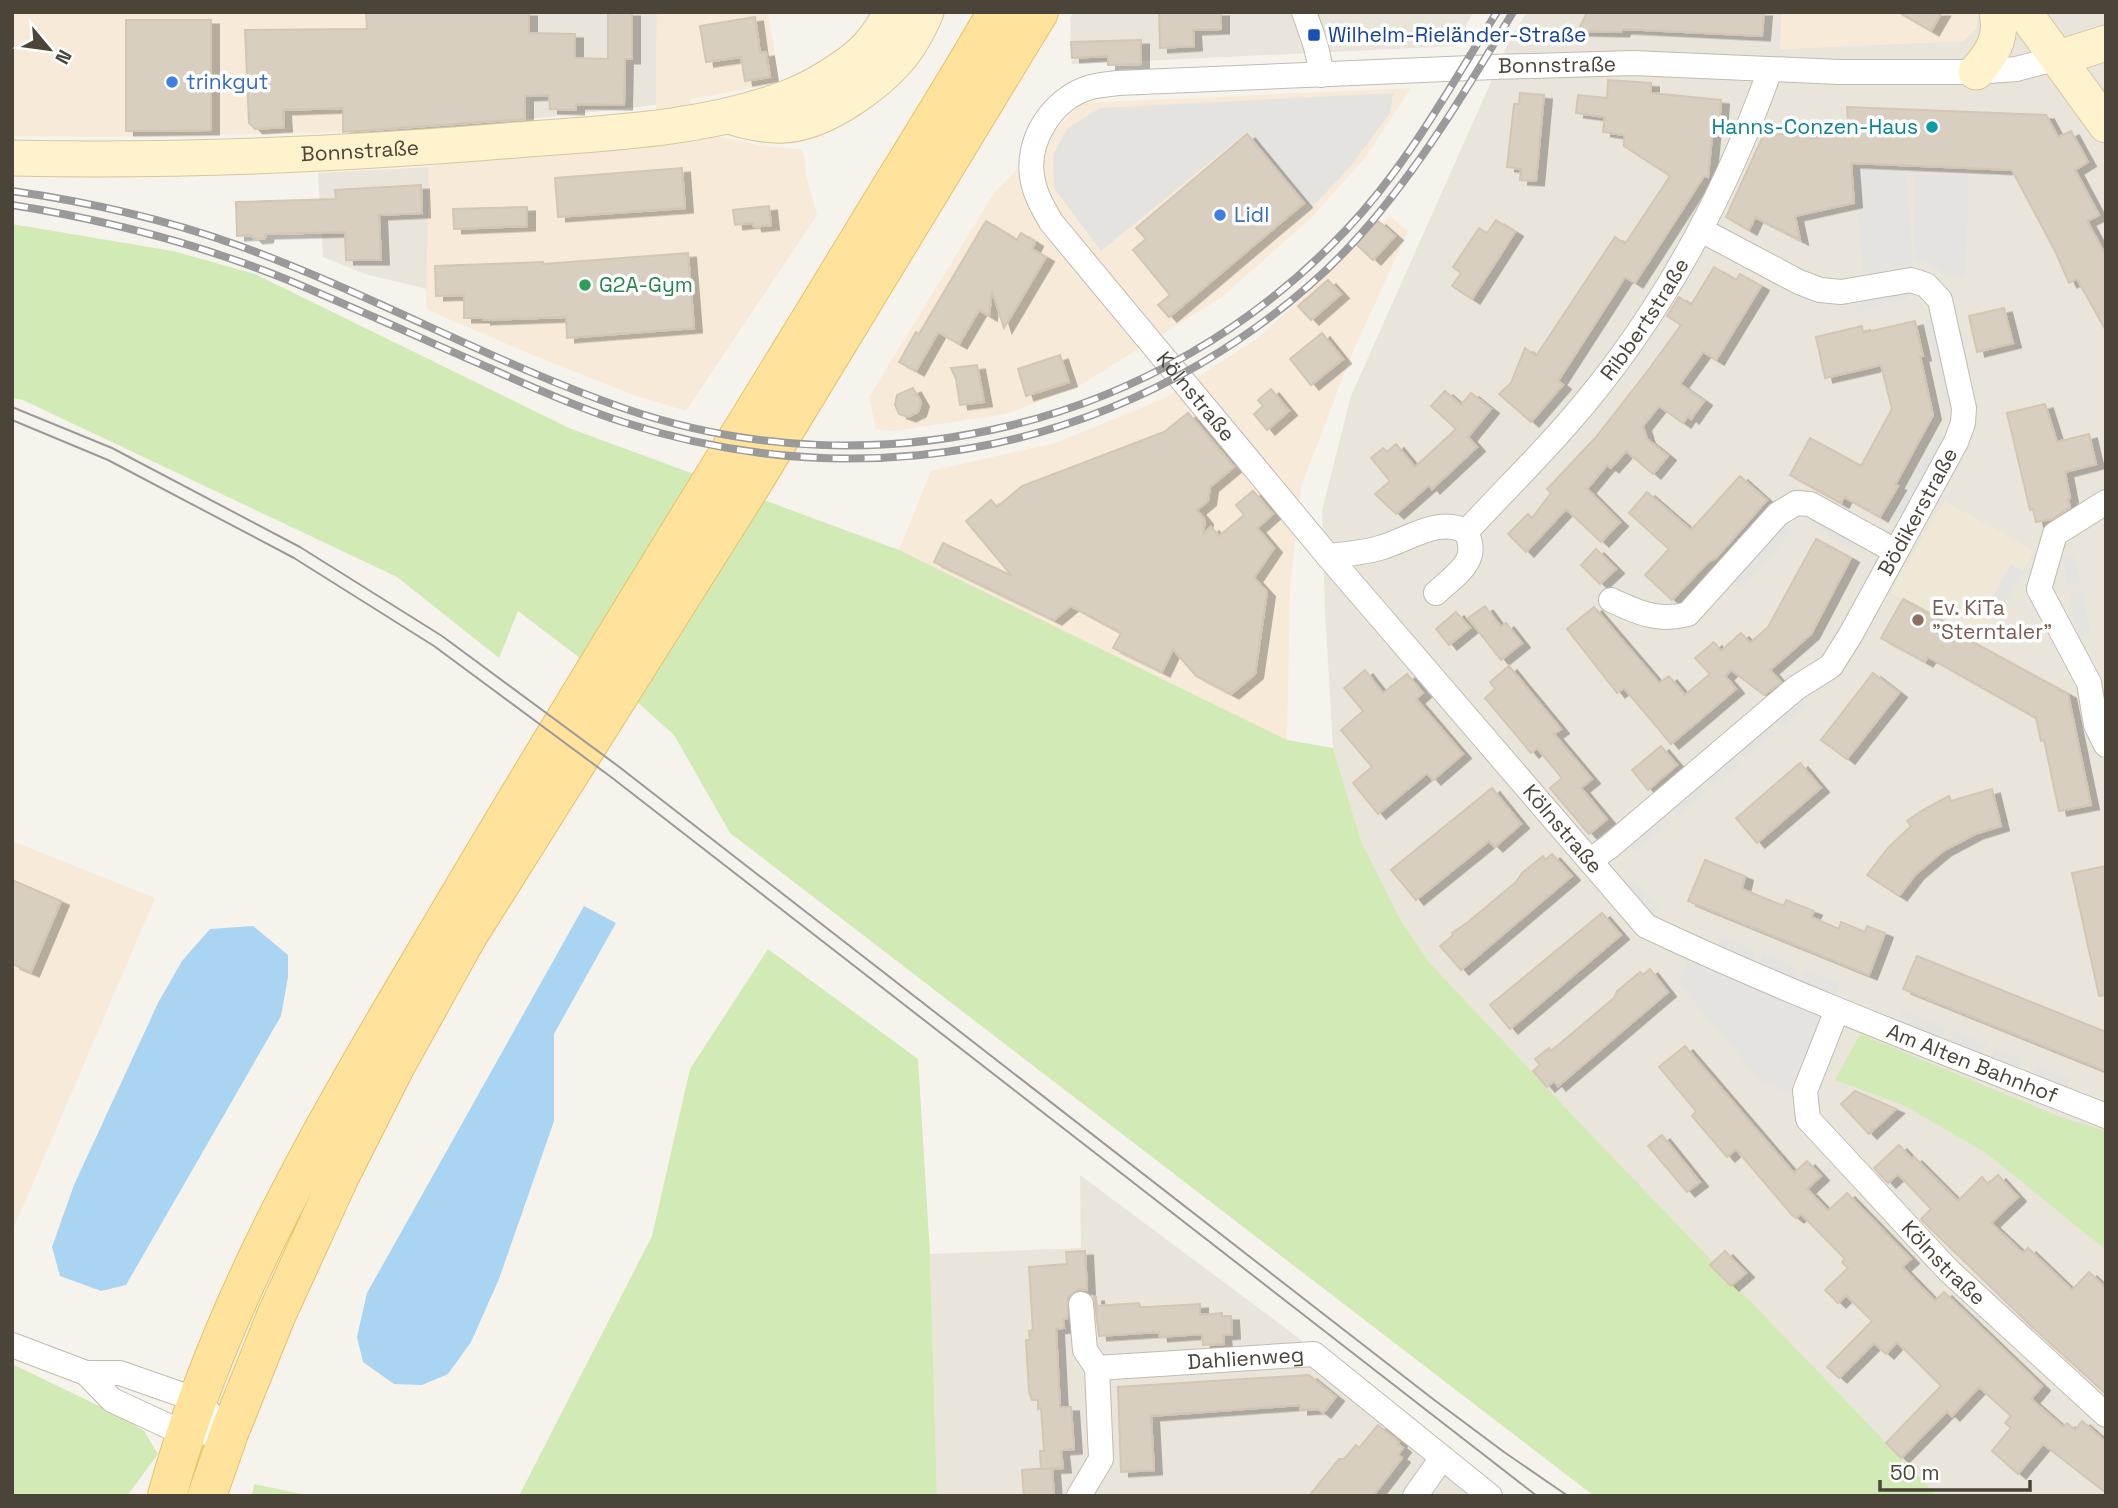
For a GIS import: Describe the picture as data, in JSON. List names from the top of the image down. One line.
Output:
{"streets":{"main road":["Bonnstraße"],"street":["Ribbertstraße","Kölnstraße","Bödikerstraße","Am Alten Bahnhof","Dahlienweg"]},"crossings":[["Bonnstraße","Ribbertstraße"],["Bonnstraße","Kölnstraße"],["Ribbertstraße","Bödikerstraße"],["Kölnstraße","Bödikerstraße"],["Kölnstraße","Am Alten Bahnhof"]],"places":{"transit":["Wilhelm-Rieländer-Straße"],"other":["trinkgut","Hanns-Conzen-Haus","Lidl","G2A-Gym","Ev. KiTa \"Sterntaler\""]},"scale_bar":"50 m","north":"bottom right"}
